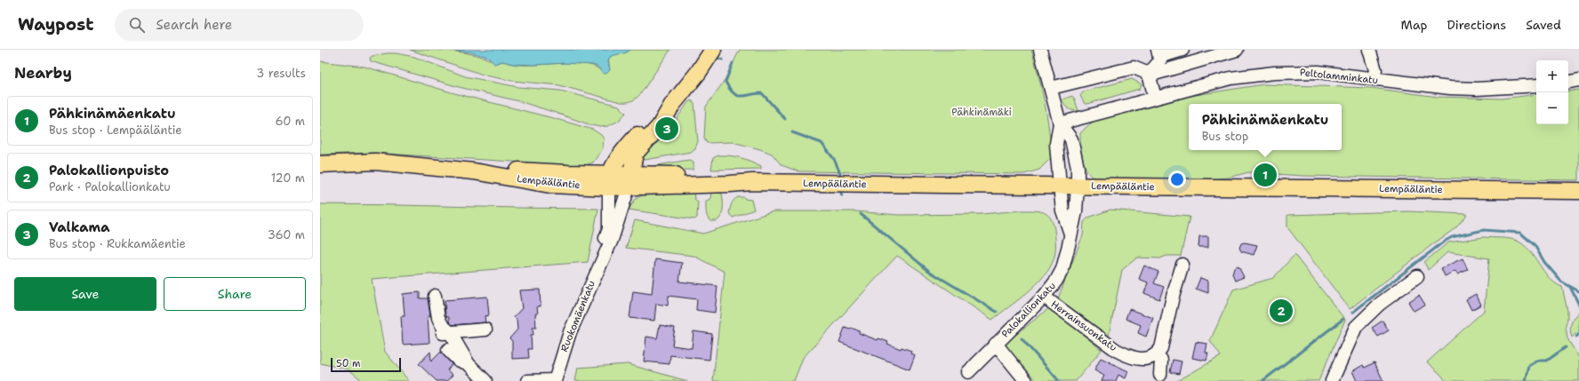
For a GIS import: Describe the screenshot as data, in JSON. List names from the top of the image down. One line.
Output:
{"streets":{"main road":["Lempääläntie"],"street":["Peltolamminkatu","Palokallionkatu","Ruokomäenkatu","Herrainsuonkatu"]},"crossings":[["Peltolamminkatu","Palokallionkatu"],["Lempääläntie","Palokallionkatu"],["Lempääläntie","Ruokomäenkatu"],["Palokallionkatu","Herrainsuonkatu"]],"parks":["Pähkinämäki"],"scale_bar":"50 m","page":{"header":"Waypost","search":"Search here","nav":["Map","Directions","Saved"],"heading":["Nearby","3 results"],"map_buttons":["+","−"],"list":[{"mark":"1","name":"Pähkinämäenkatu","note":"Bus stop · Lempääläntie","value":"60 m"},{"mark":"2","name":"Palokallionpuisto","note":"Park · Palokallionkatu","value":"120 m"},{"mark":"3","name":"Valkama","note":"Bus stop · Rukkamäentie","value":"360 m"}],"popup":["Pähkinämäenkatu","Bus stop"],"pins":["3","1","2"],"buttons":["Save","Share"],"scale":"50 m"}}
